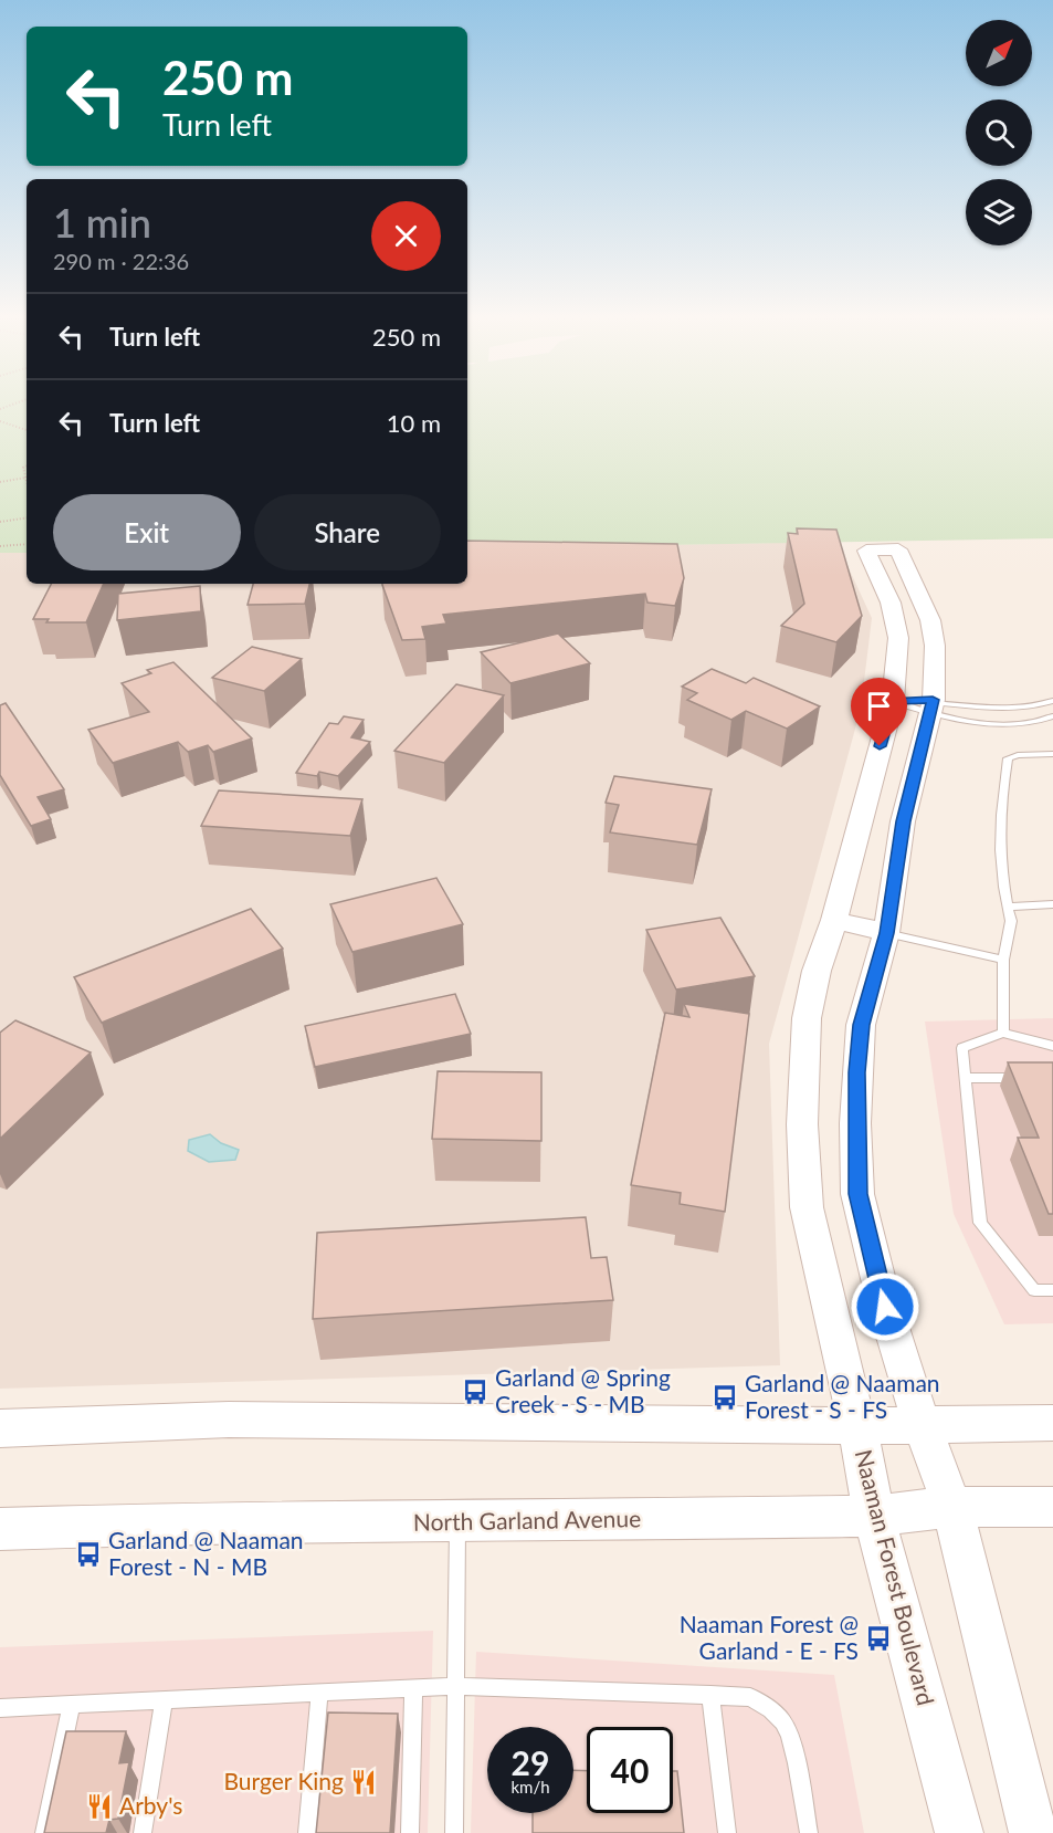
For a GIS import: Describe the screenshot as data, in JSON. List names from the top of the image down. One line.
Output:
{"streets":{"street":["North Garland Avenue","Naaman Forest Boulevard"]},"crossings":[["North Garland Avenue","Naaman Forest Boulevard"]],"places":{"bus stop":["Garland @ Spring Creek - S - MB","Garland @ Naaman Forest - S - FS","Garland @ Naaman Forest - N - MB","Naaman Forest @ Garland - E - FS"],"restaurant":["Burger King","Arby's"]},"north":"top right","page":{"turn":["250 m","Turn left"],"heading":["1 min","290 m · 22:36"],"list":[{"name":"Turn left","value":"250 m"},{"name":"Turn left","value":"10 m"}],"buttons":["Exit","Share"],"speed":"29 km/h","limit":"40"}}
